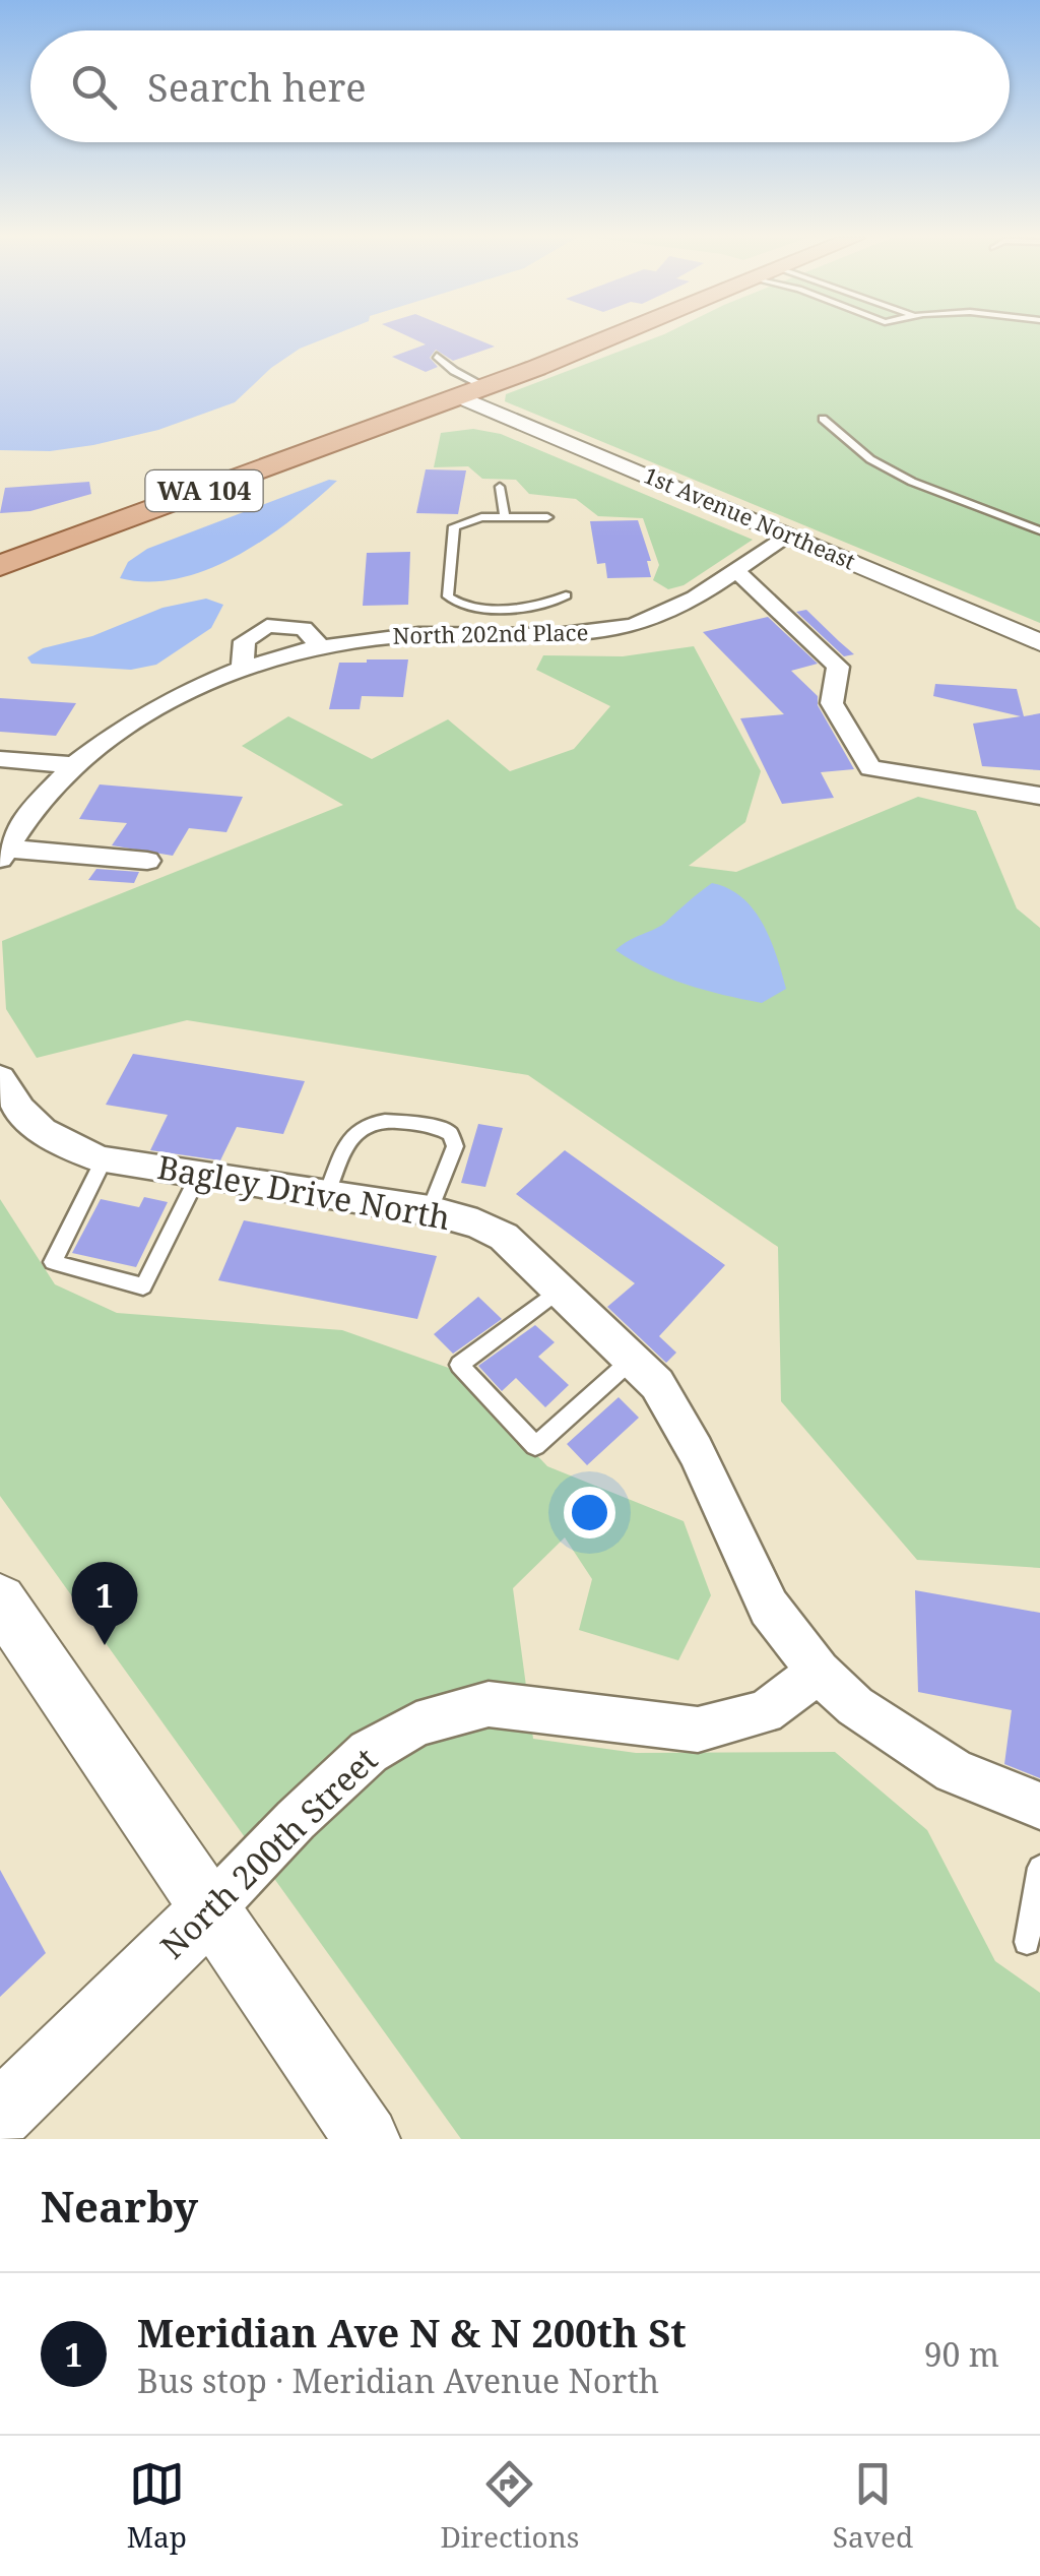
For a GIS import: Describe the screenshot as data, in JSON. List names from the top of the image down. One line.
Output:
{"streets":{"main road":["WA 104"],"street":["1st Avenue Northeast","North 202nd Place","Bagley Drive North","North 200th Street"]},"crossings":[["WA 104","1st Avenue Northeast"],["1st Avenue Northeast","North 202nd Place"],["Bagley Drive North","North 200th Street"]],"page":{"search":"Search here","pins":"1","heading":"Nearby","list":[{"mark":"1","name":"Meridian Ave N & N 200th St","note":"Bus stop · Meridian Avenue North","value":"90 m"}],"nav":["Map","Directions","Saved"]}}
